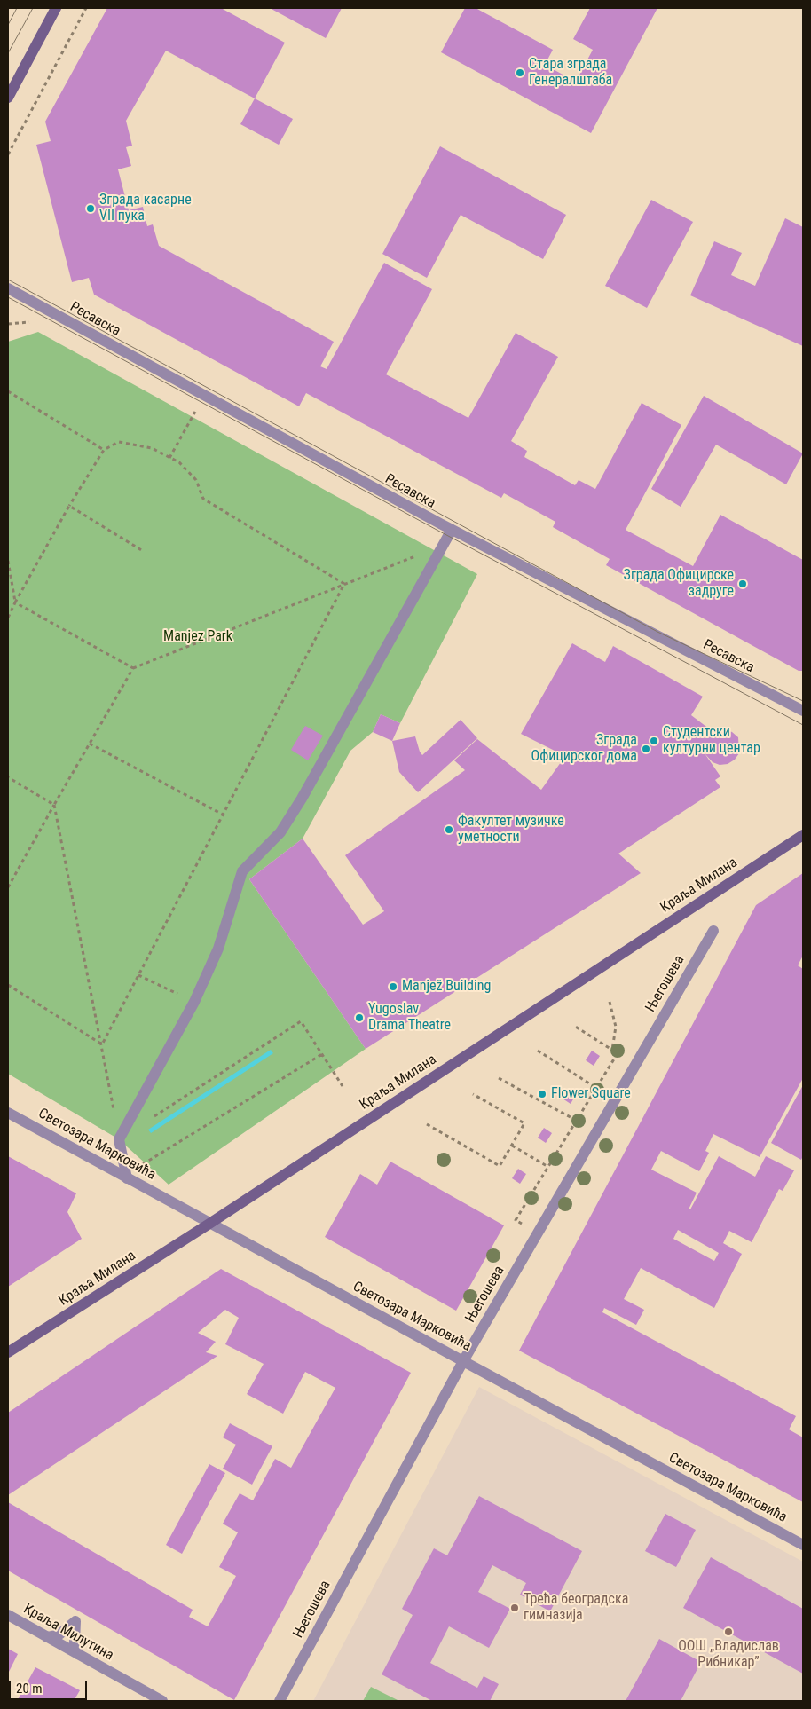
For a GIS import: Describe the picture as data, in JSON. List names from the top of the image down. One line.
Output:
{"streets":{"main road":["Краља Милана"],"street":["Ресавска","Његошева","Светозара Марковића","Краља Милутина"]},"crossings":[["Краља Милана","Светозара Марковића"],["Његошева","Светозара Марковића"]],"parks":["Manjez Park"],"places":["Стара зграда Генералштаба","Зграда касарне VII пука","Зграда Официрске задруге","Студентски културни центар","Зграда Официрског дома","Факултет музичке уметности","Manjež Building","Yugoslav Drama Theatre","Flower Square","Трећа београдска гимназија","ООШ „Владислав Рибникар”"],"scale_bar":"20 m"}
